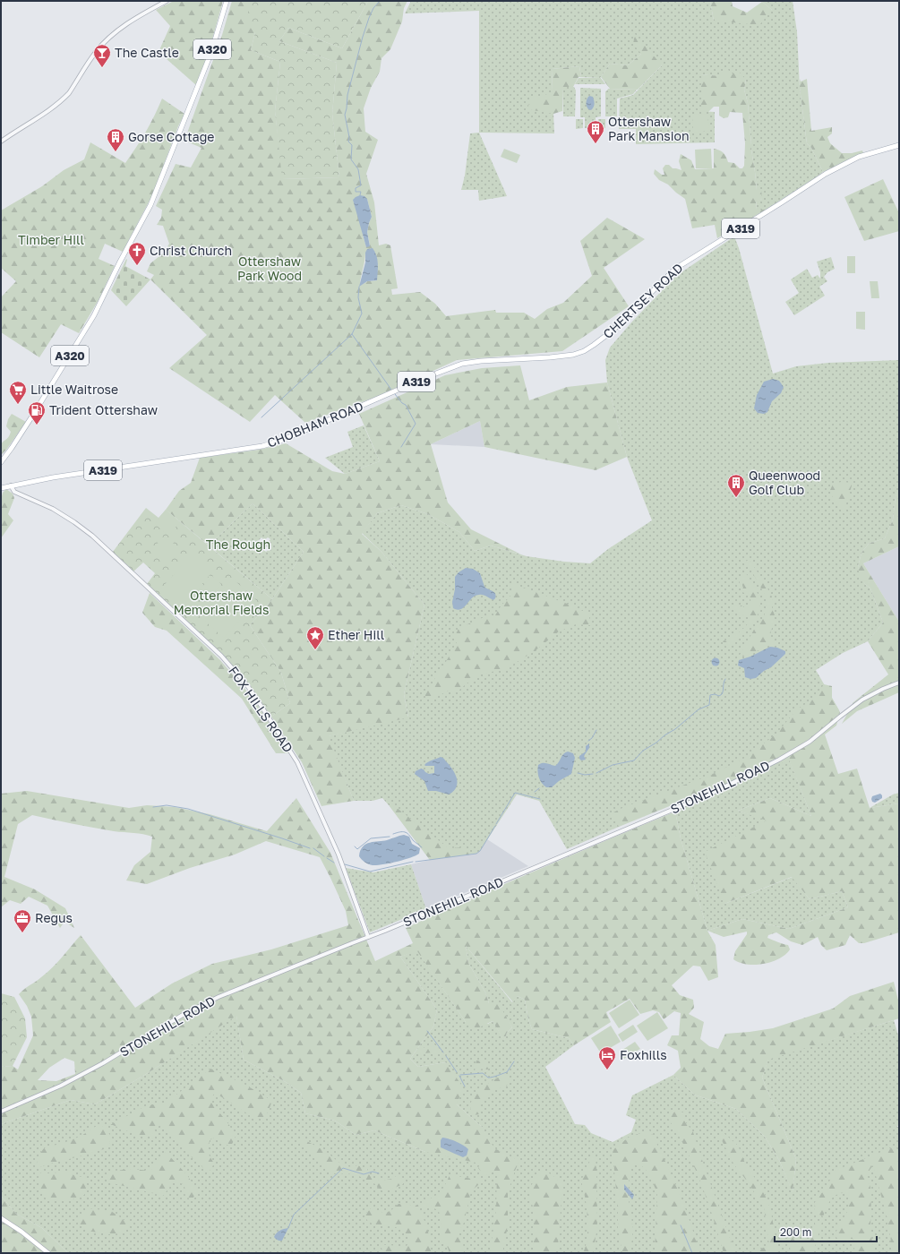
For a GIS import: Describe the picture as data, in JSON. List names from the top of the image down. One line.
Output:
{"streets":{"main road":["A320","A319","CHERTSEY ROAD","CHOBHAM ROAD"],"street":["FOX HILLS ROAD","STONEHILL ROAD"]},"crossings":[["CHERTSEY ROAD","CHOBHAM ROAD"],["CHOBHAM ROAD","FOX HILLS ROAD"],["FOX HILLS ROAD","STONEHILL ROAD"]],"parks":["Timber Hill","Ottershaw Park Wood","The Rough","Ottershaw Memorial Fields"],"places":{"bar":["The Castle"],"building":["Ottershaw Park Mansion","Gorse Cottage","Queenwood Golf Club"],"church":["Christ Church"],"supermarket":["Little Waitrose"],"fuel station":["Trident Ottershaw"],"place":["Ether Hill"],"office":["Regus"],"hotel":["Foxhills"]},"scale_bar":"200 m"}
